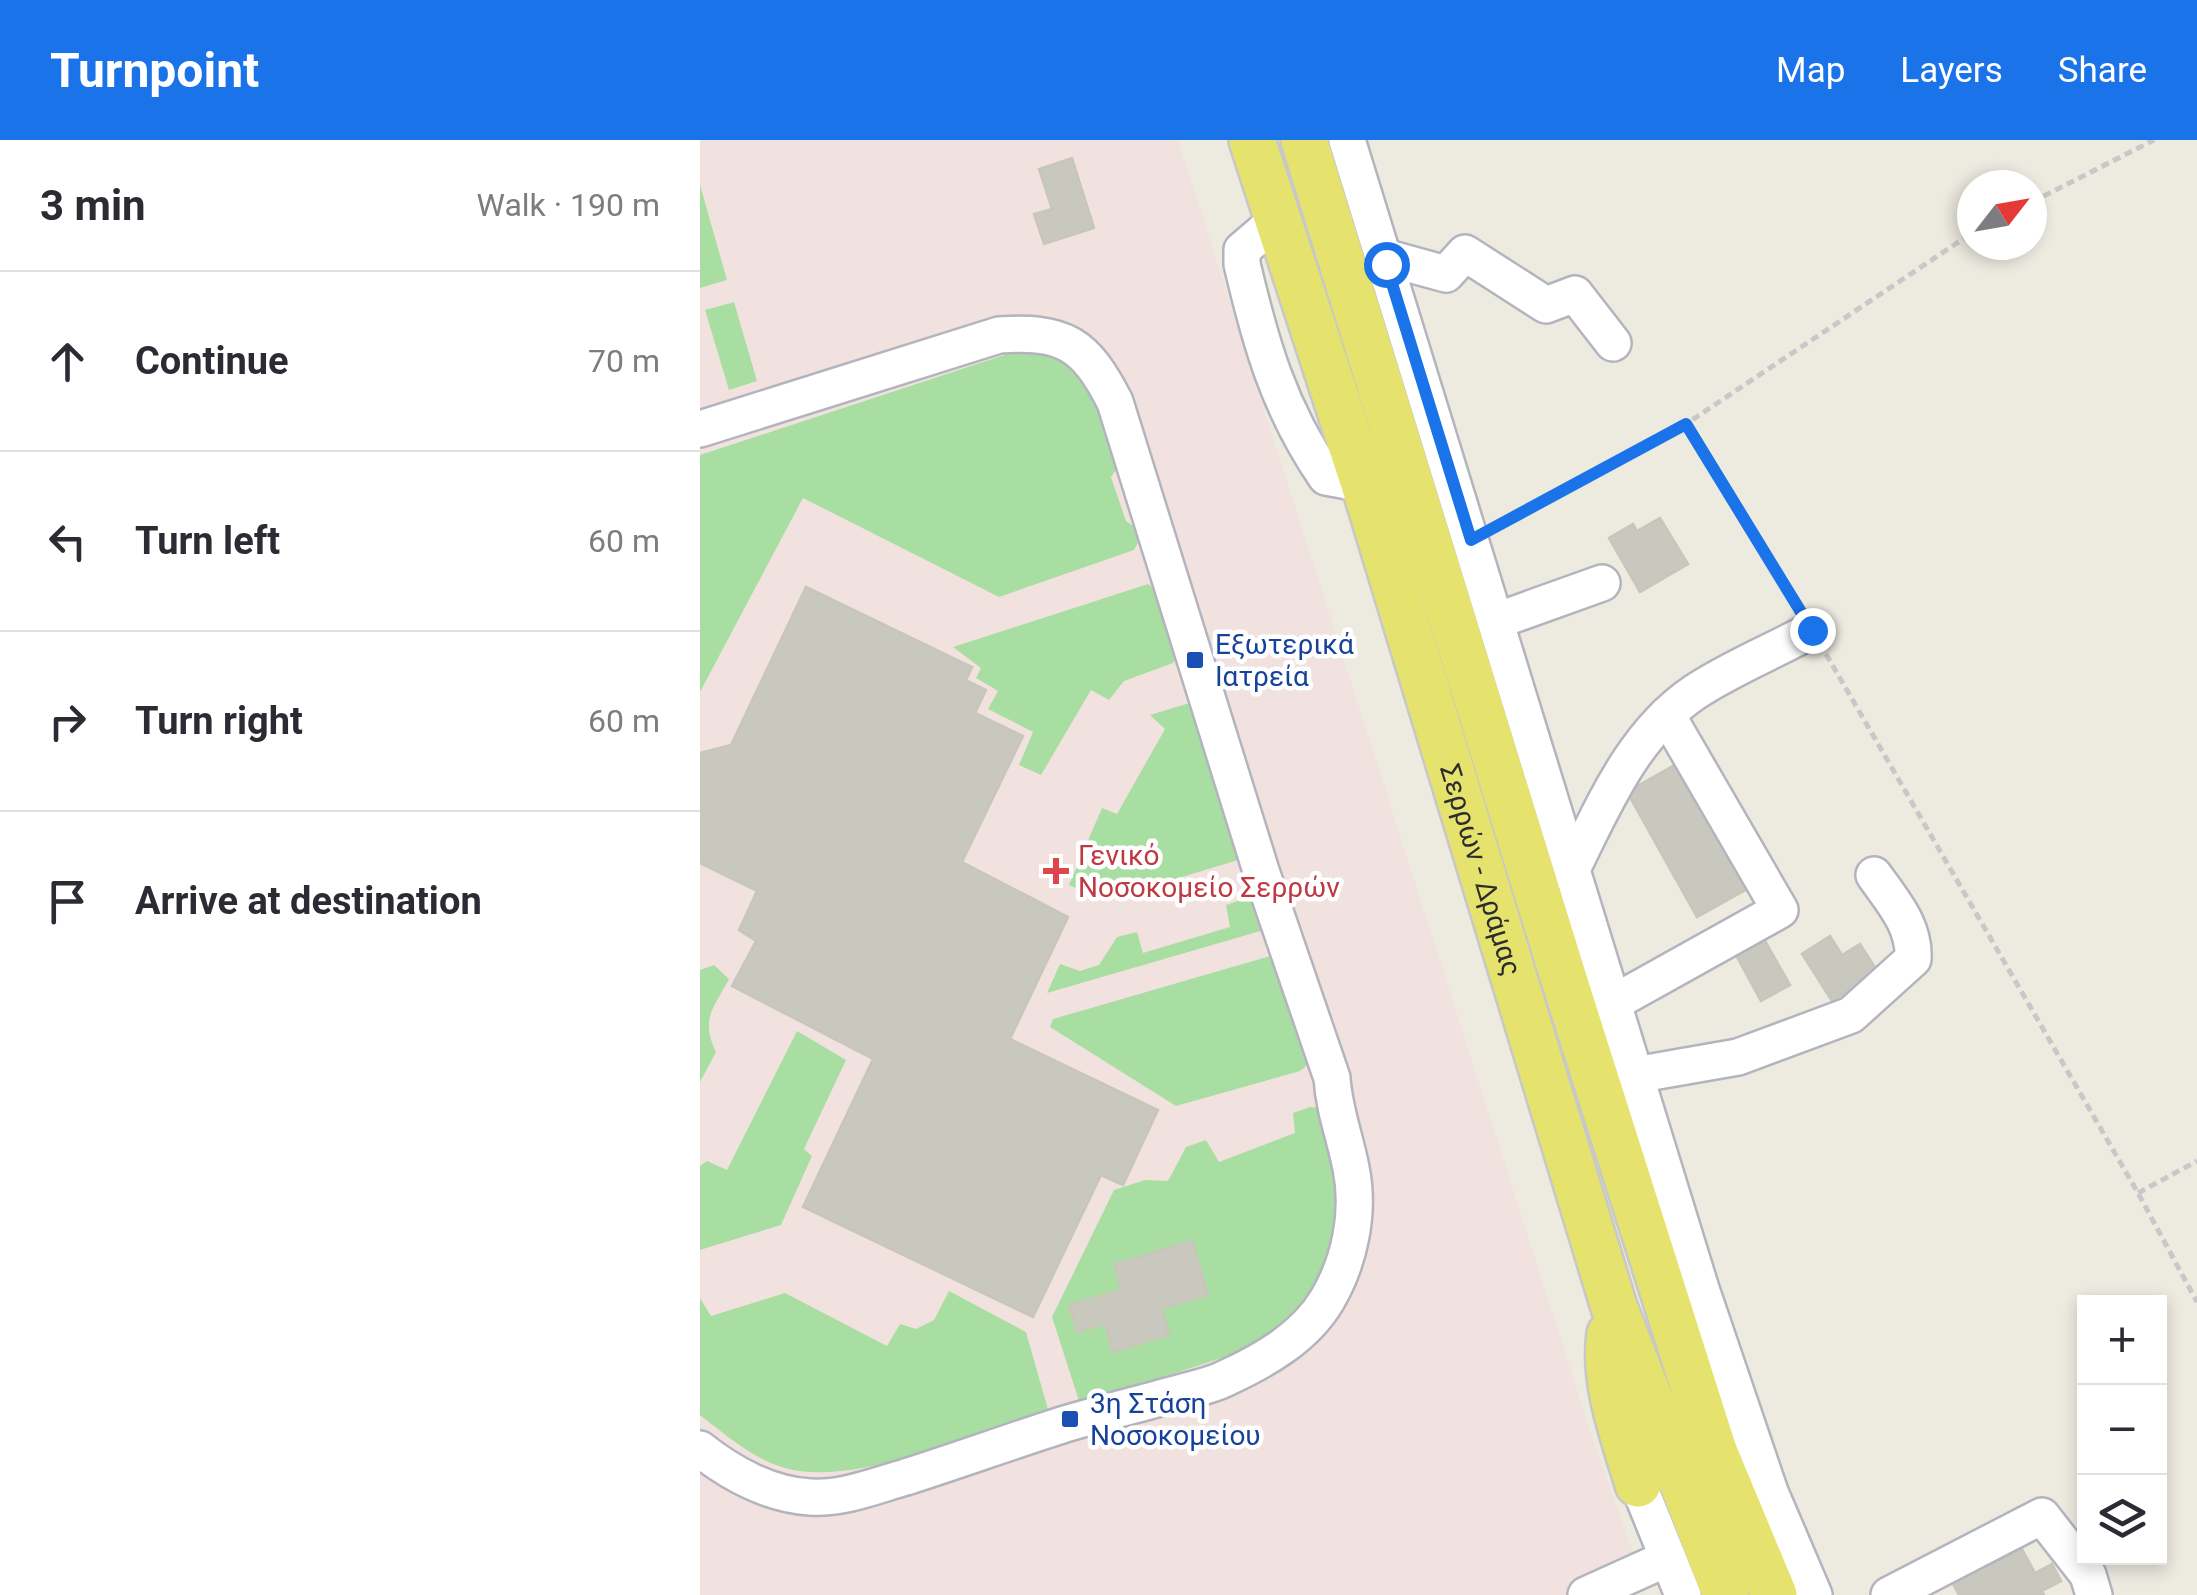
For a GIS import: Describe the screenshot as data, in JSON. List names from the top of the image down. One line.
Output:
{"streets":{"main road":["Σερρών - Δράμας"]},"places":{"transit":["Εξωτερικά Ιατρεία","3η Στάση Νοσοκομείου"],"health":["Γενικό Νοσοκομείο Σερρών"]},"north":"top right","page":{"header":"Turnpoint","nav":["Map","Layers","Share"],"heading":["3 min","Walk · 190 m"],"list":[["Continue","70 m"],["Turn left","60 m"],["Turn right","60 m"],"Arrive at destination"],"map_buttons":["+","−"]}}
